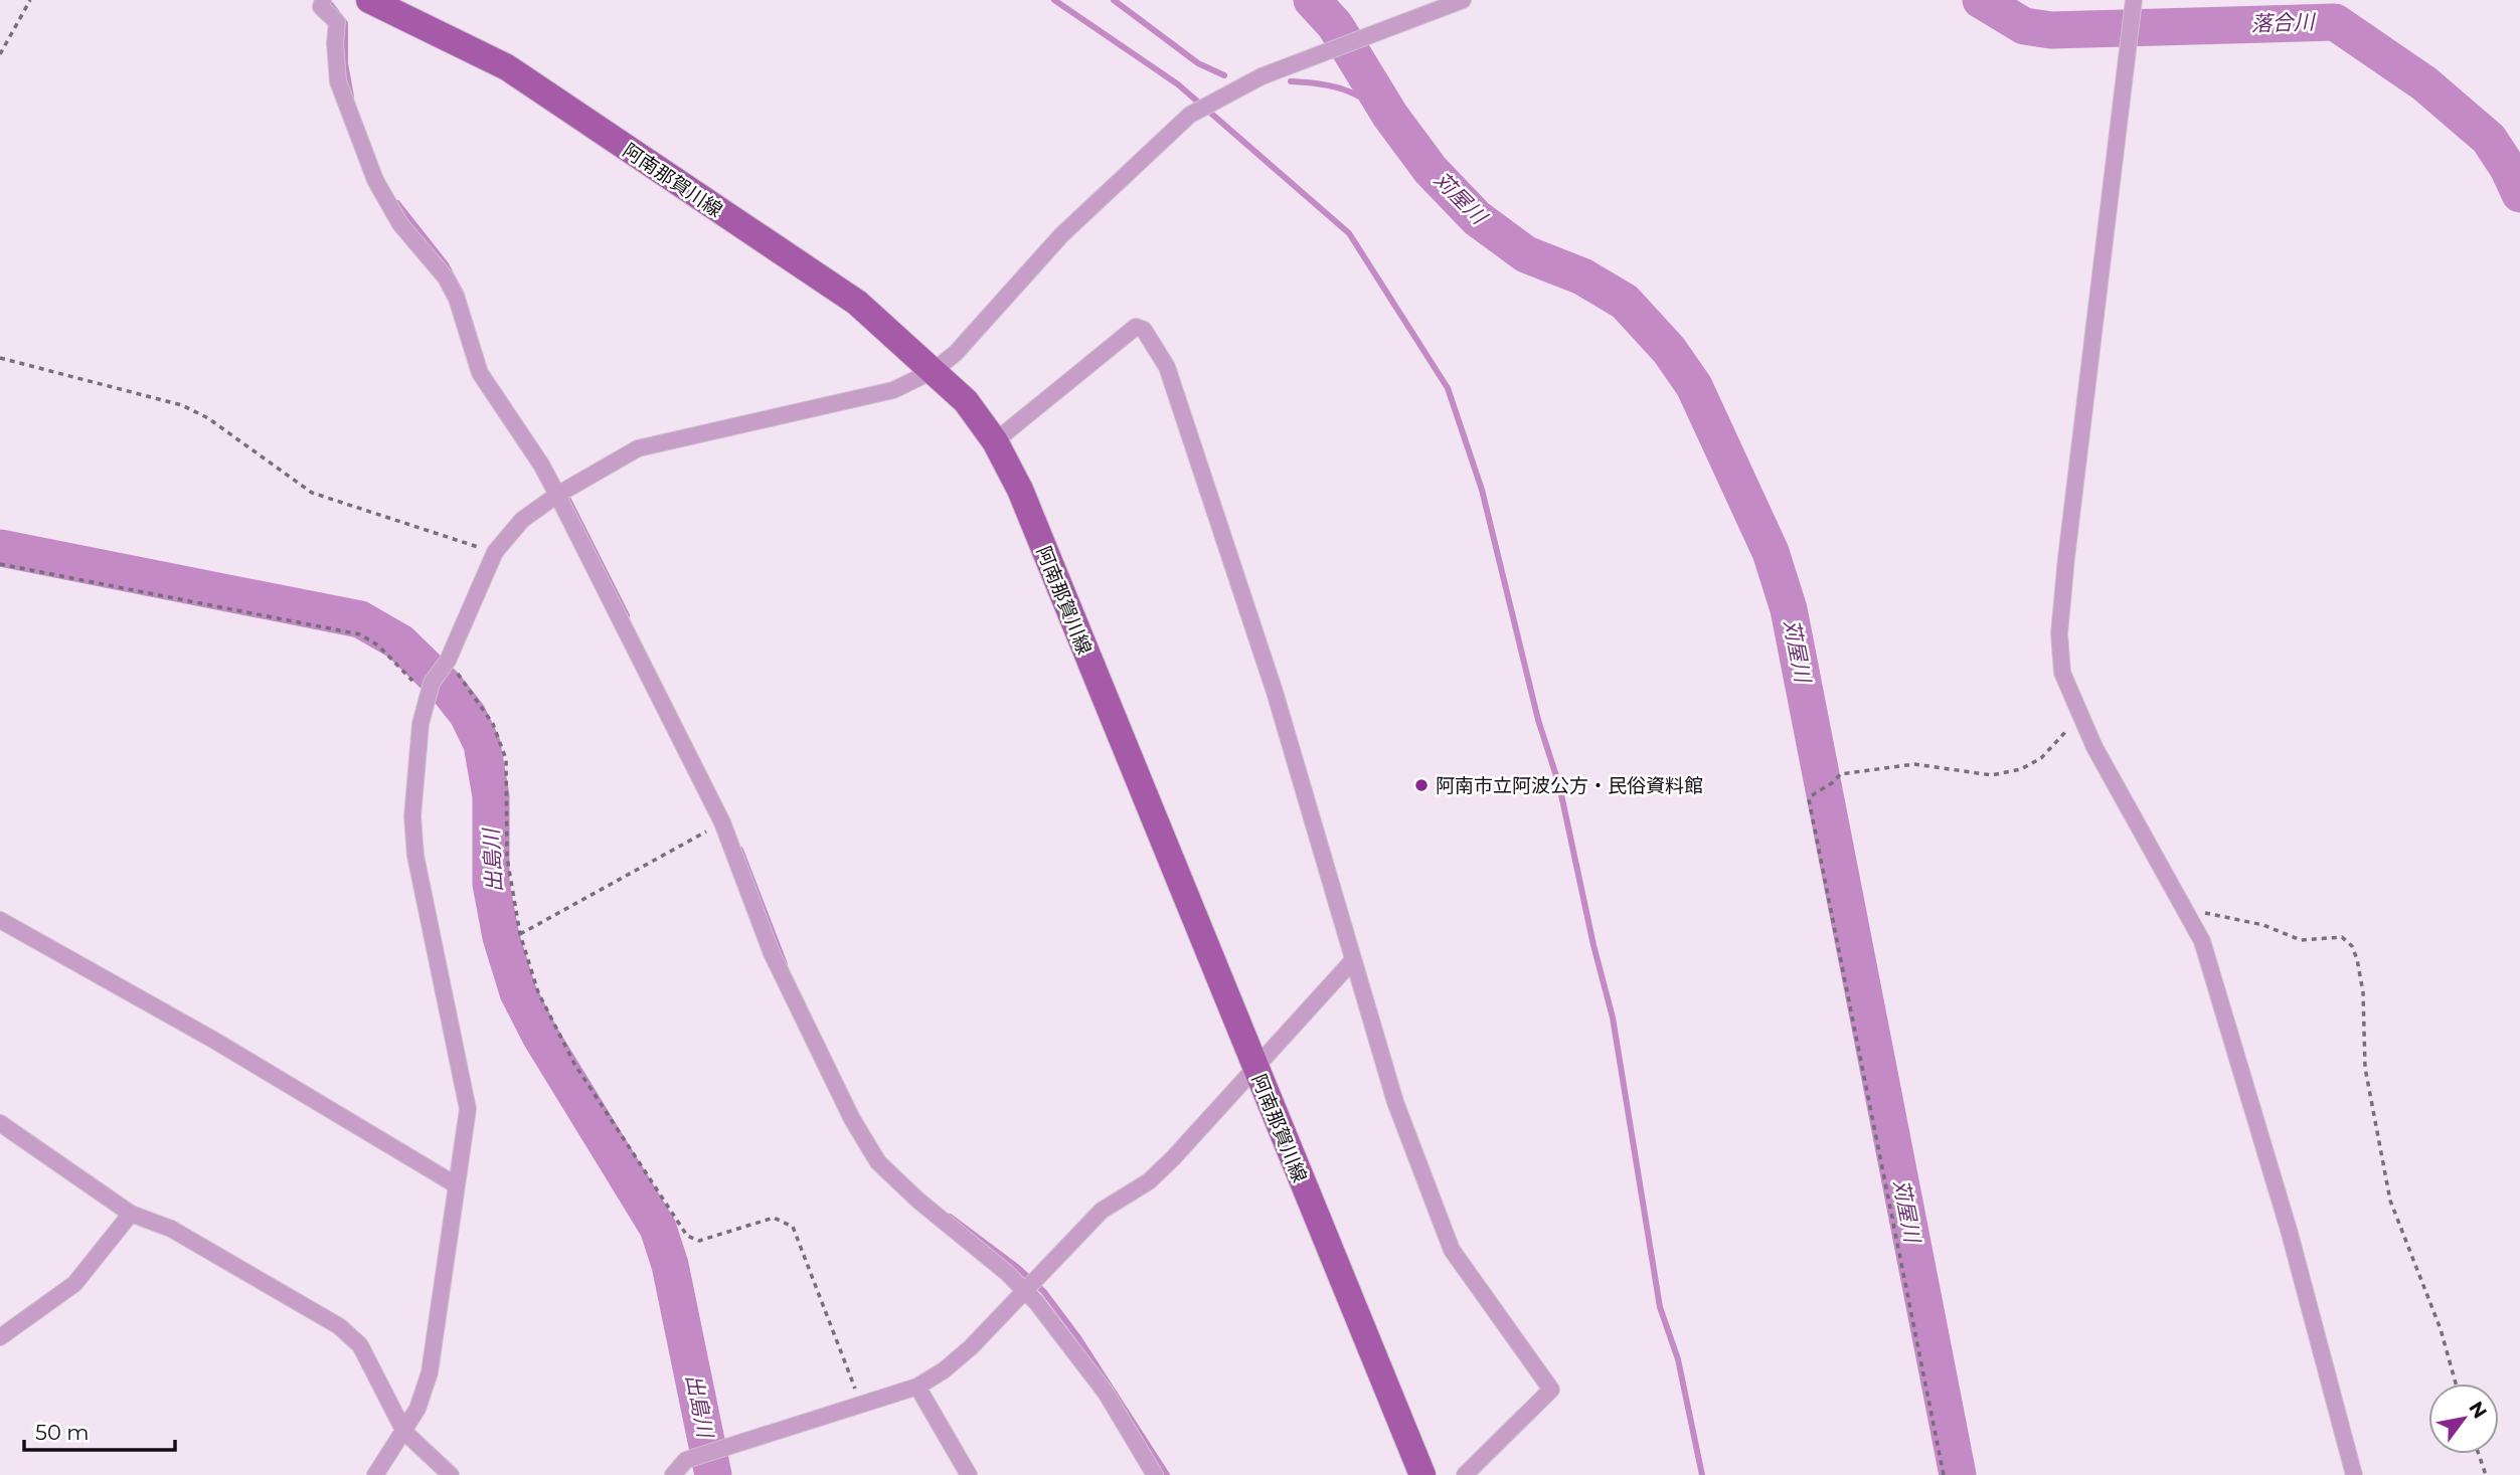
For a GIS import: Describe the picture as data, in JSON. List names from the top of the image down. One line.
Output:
{"streets":{"main road":["阿南那賀川線"]},"water":["落合川","苅屋川","出島川"],"places":["阿南市立阿波公方・民俗資料館"],"scale_bar":"50 m","north":"top right"}
